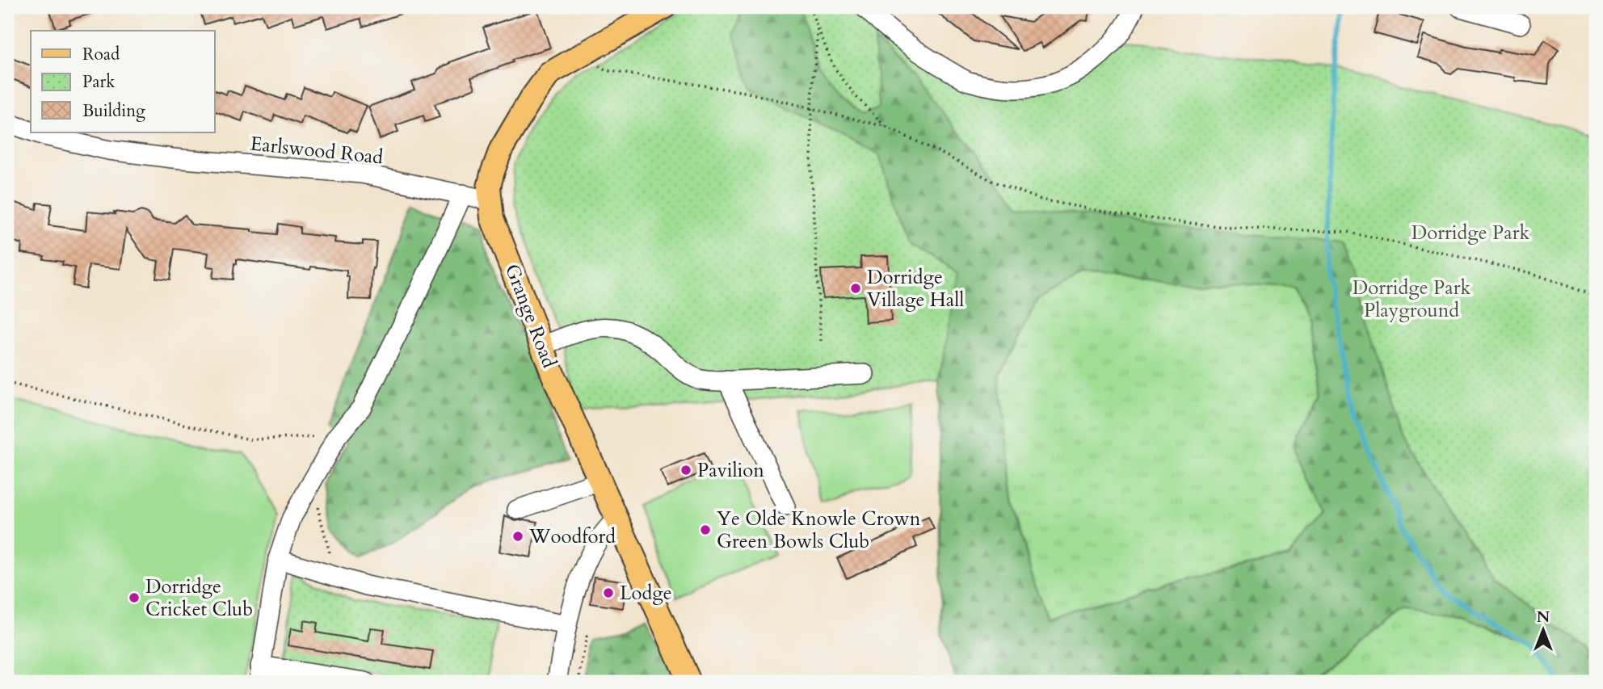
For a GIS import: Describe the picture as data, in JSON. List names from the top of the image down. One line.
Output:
{"streets":{"main road":["Grange Road"],"street":["Earlswood Road"]},"crossings":[["Earlswood Road","Grange Road"]],"parks":["Dorridge Park","Dorridge Park Playground"],"places":["Dorridge Village Hall","Pavilion","Ye Olde Knowle Crown Green Bowls Club","Woodford","Lodge","Dorridge Cricket Club"],"legend":["Road","Park","Building"],"north":"top"}
